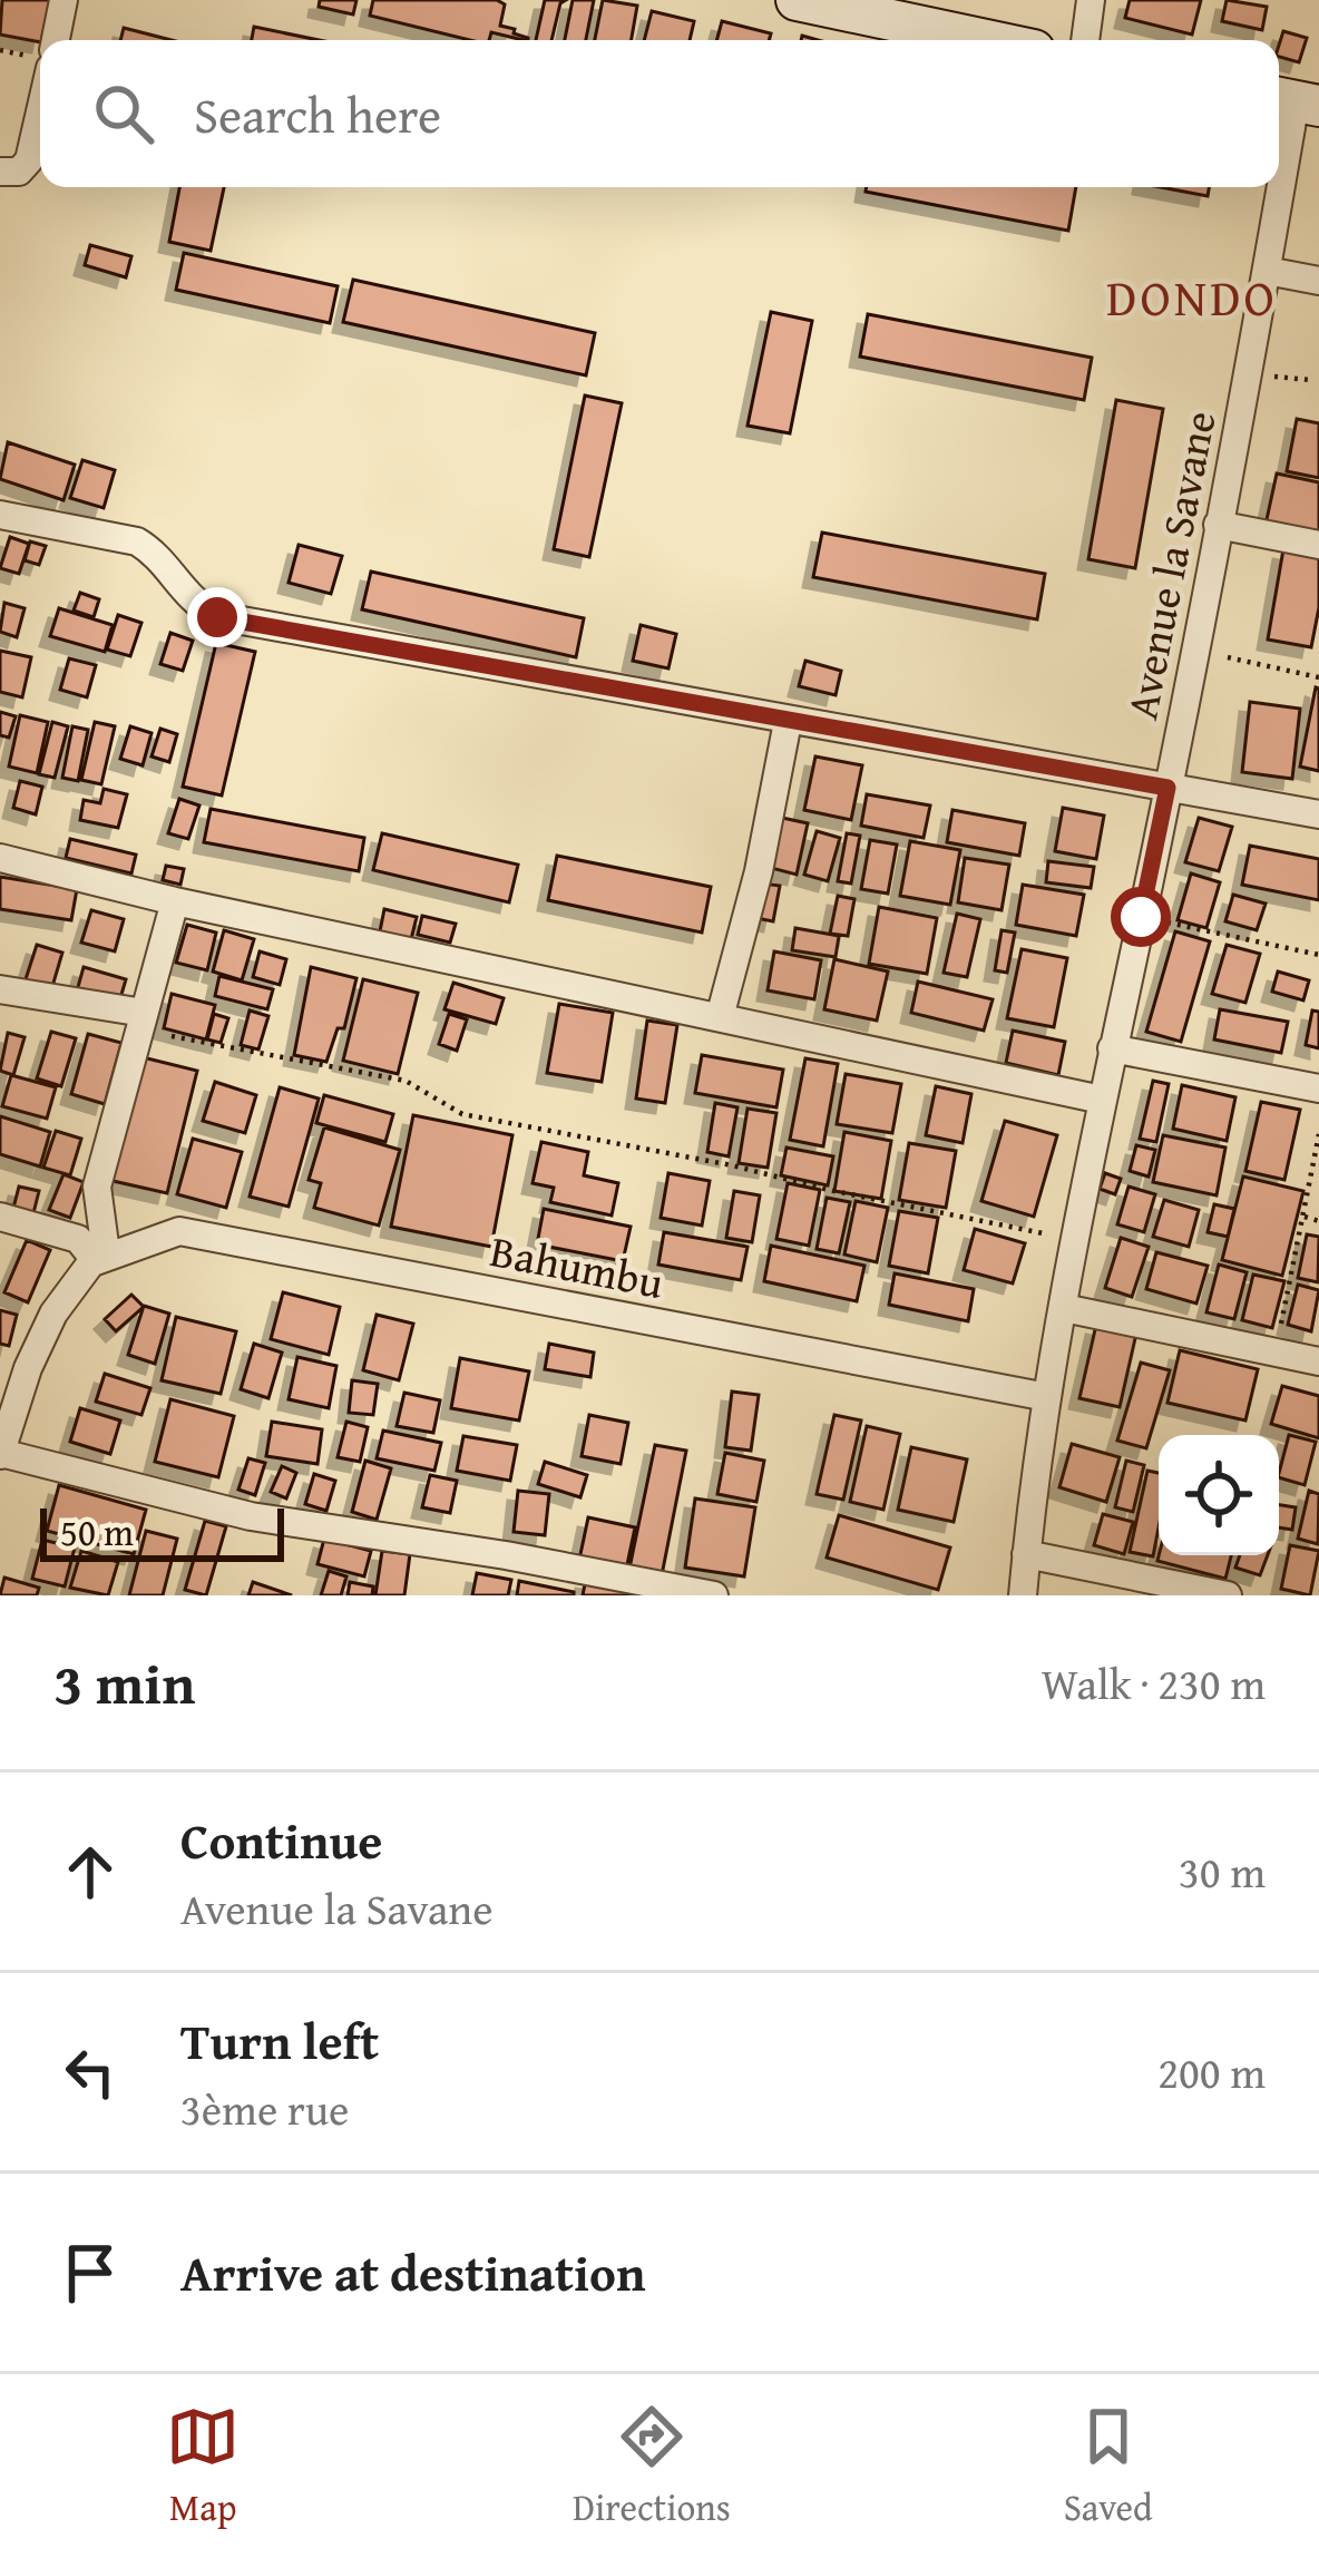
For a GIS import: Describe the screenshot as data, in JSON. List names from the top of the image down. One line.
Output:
{"streets":{"street":["Avenue la Savane","Bahumbu"]},"crossings":[["Avenue la Savane","Bahumbu"]],"districts":["DONDO"],"scale_bar":"50 m","page":{"search":"Search here","scale":"50 m","heading":["3 min","Walk · 230 m"],"list":[["Continue","Avenue la Savane","30 m"],["Turn left","3ème rue","200 m"],"Arrive at destination"],"nav":["Map","Directions","Saved"]}}
